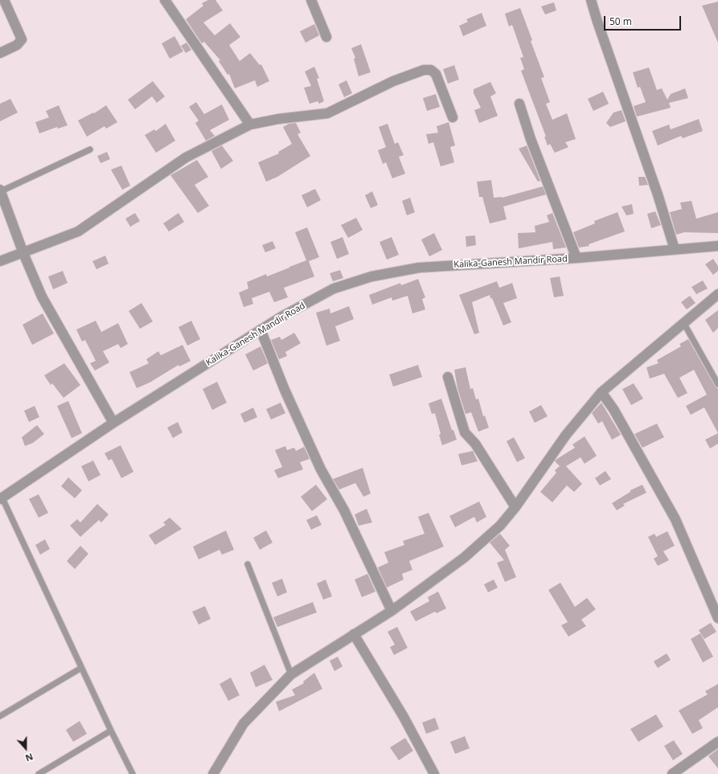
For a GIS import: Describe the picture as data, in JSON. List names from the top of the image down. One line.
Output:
{"streets":{"street":["Kalika-Ganesh Mandir Road"]},"scale_bar":"50 m","north":"bottom"}
